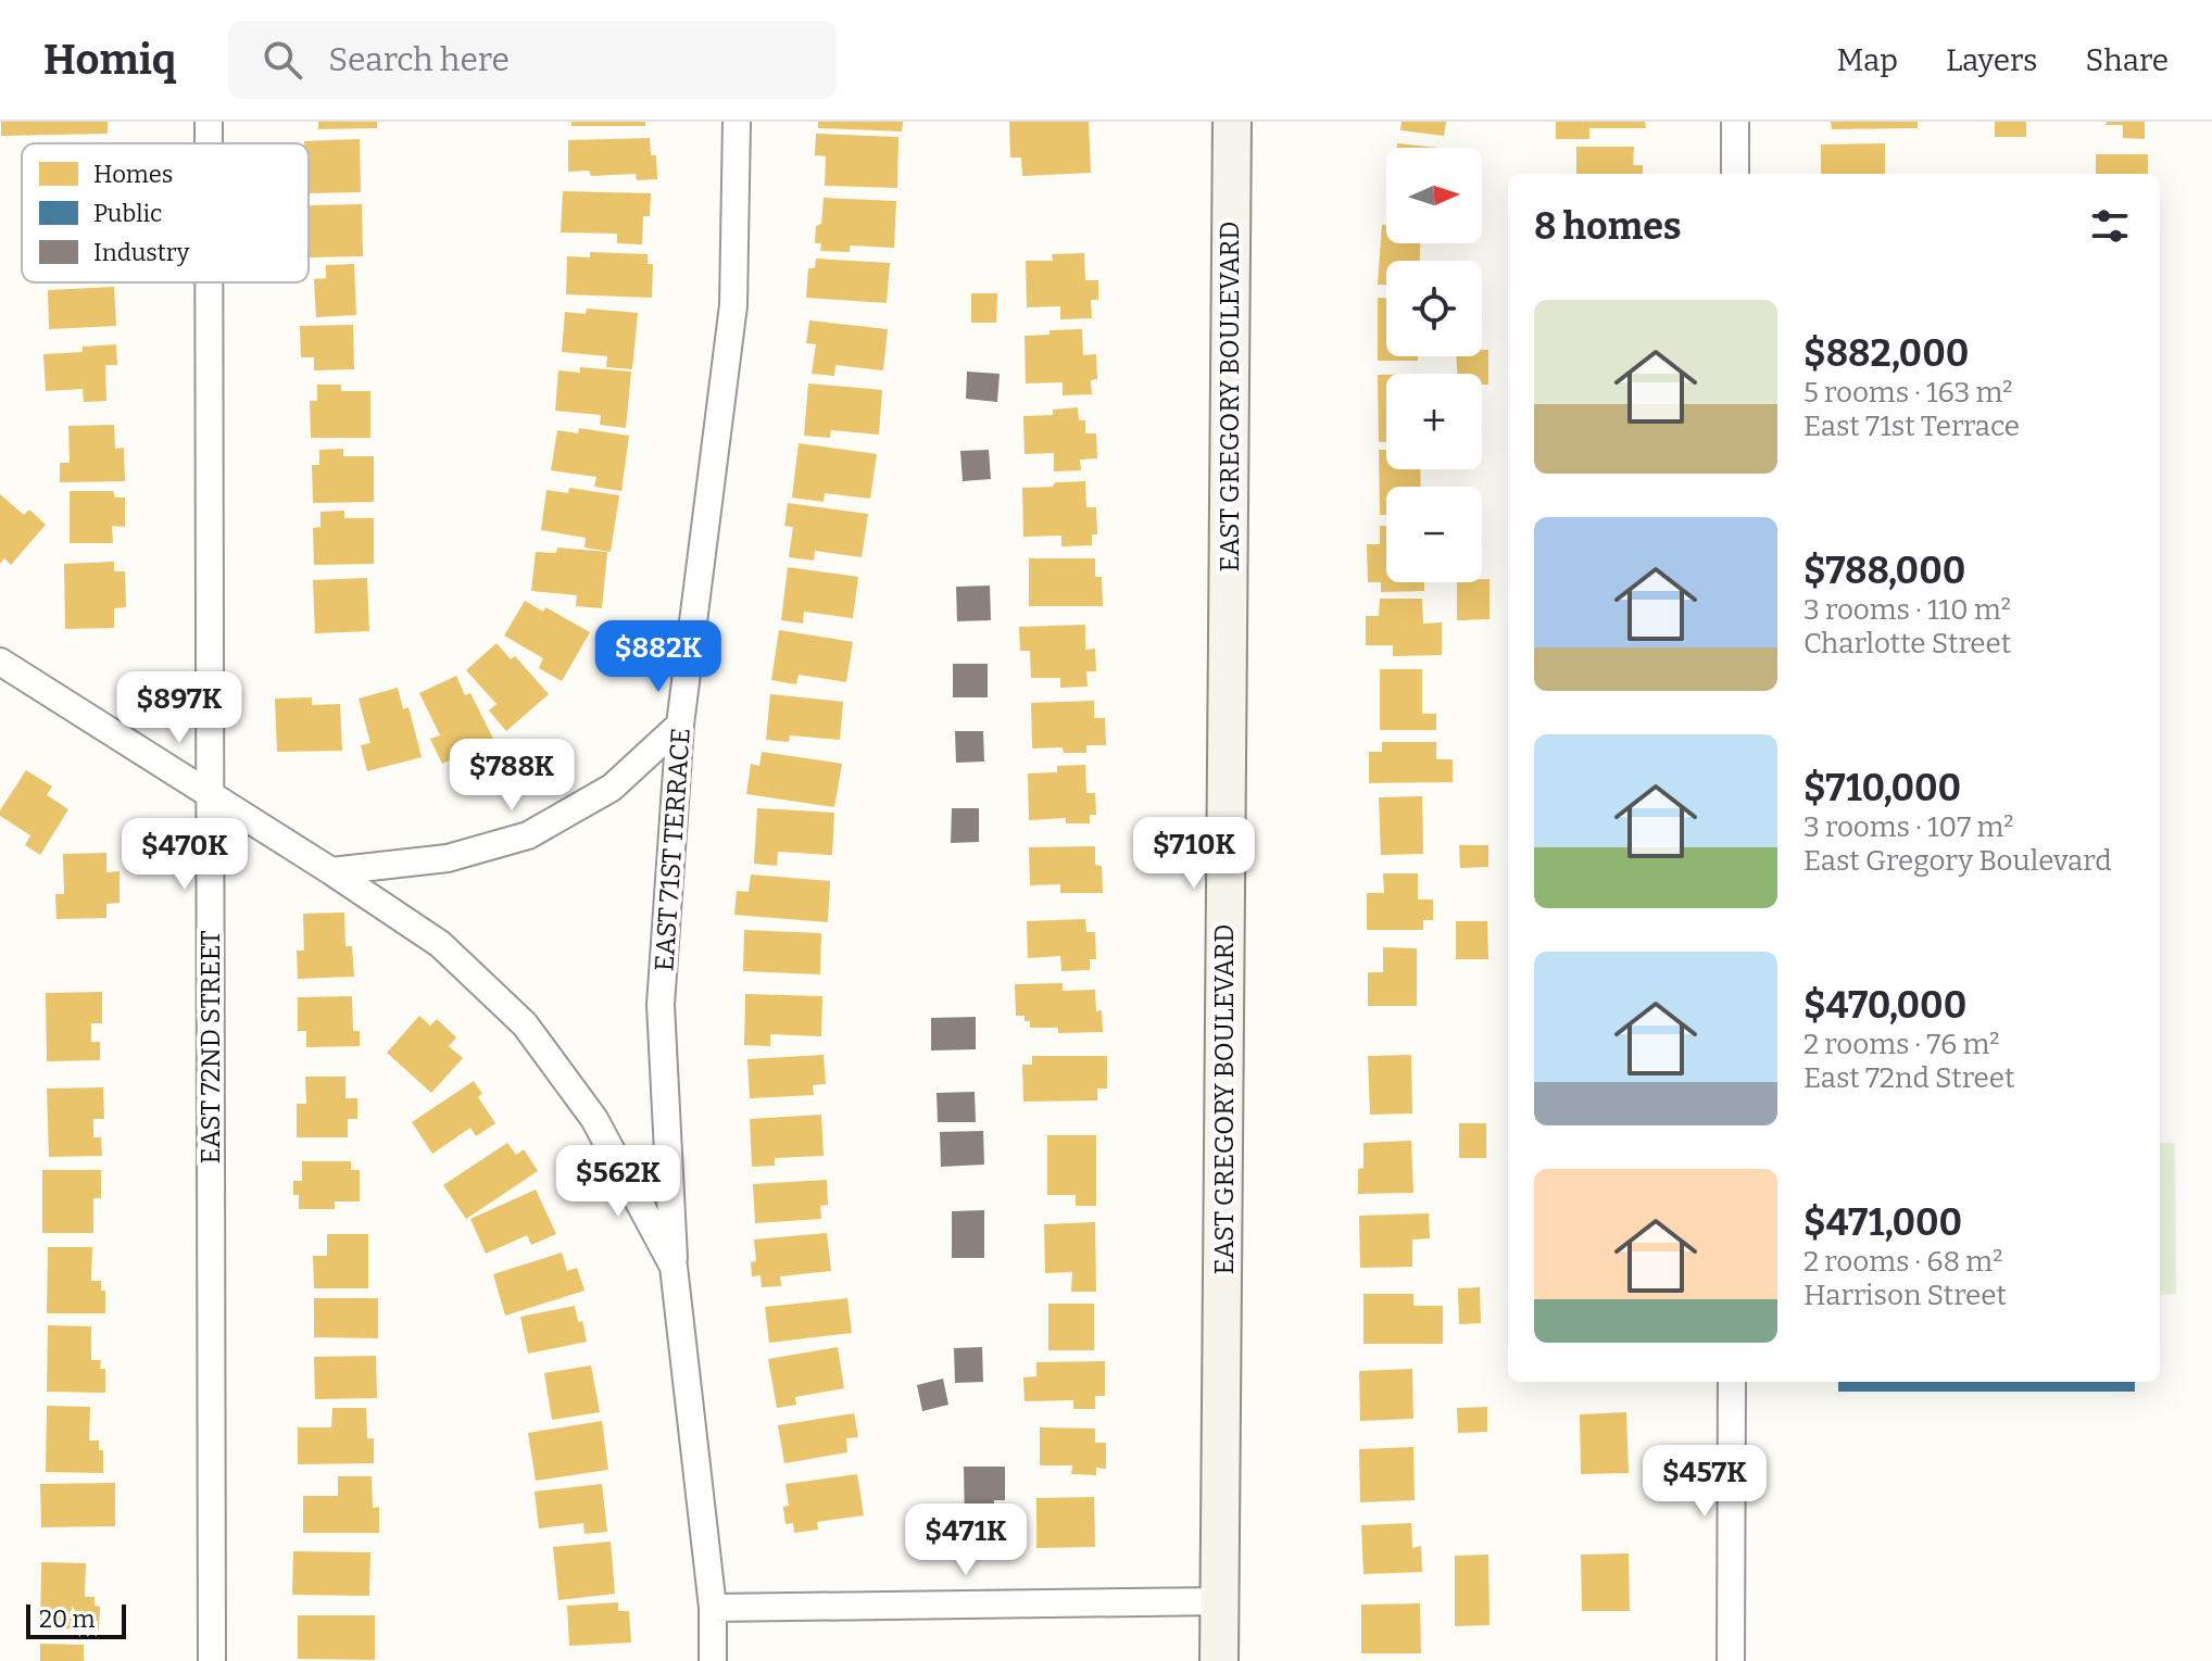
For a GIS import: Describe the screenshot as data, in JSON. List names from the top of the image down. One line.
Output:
{"streets":{"main road":["EAST GREGORY BOULEVARD"],"street":["EAST 71ST TERRACE","EAST 72ND STREET"]},"crossings":[["EAST 71ST TERRACE","EAST 72ND STREET"]],"legend":["Homes","Public","Industry"],"scale_bar":"20 m","north":"right","page":{"header":"Homiq","search":"Search here","nav":["Map","Layers","Share"],"map_buttons":["+","−"],"heading":"8 homes","list":[{"name":"$882,000","note":"5 rooms · 163 m² · East 71st Terrace"},{"name":"$788,000","note":"3 rooms · 110 m² · Charlotte Street"},{"name":"$710,000","note":"3 rooms · 107 m² · East Gregory Boulevard"},{"name":"$470,000","note":"2 rooms · 76 m² · East 72nd Street"},{"name":"$471,000","note":"2 rooms · 68 m² · Harrison Street"}],"price":["$882K","$897K","$788K","$710K","$470K","$562K","$457K","$471K"],"scale":"20 m"}}
